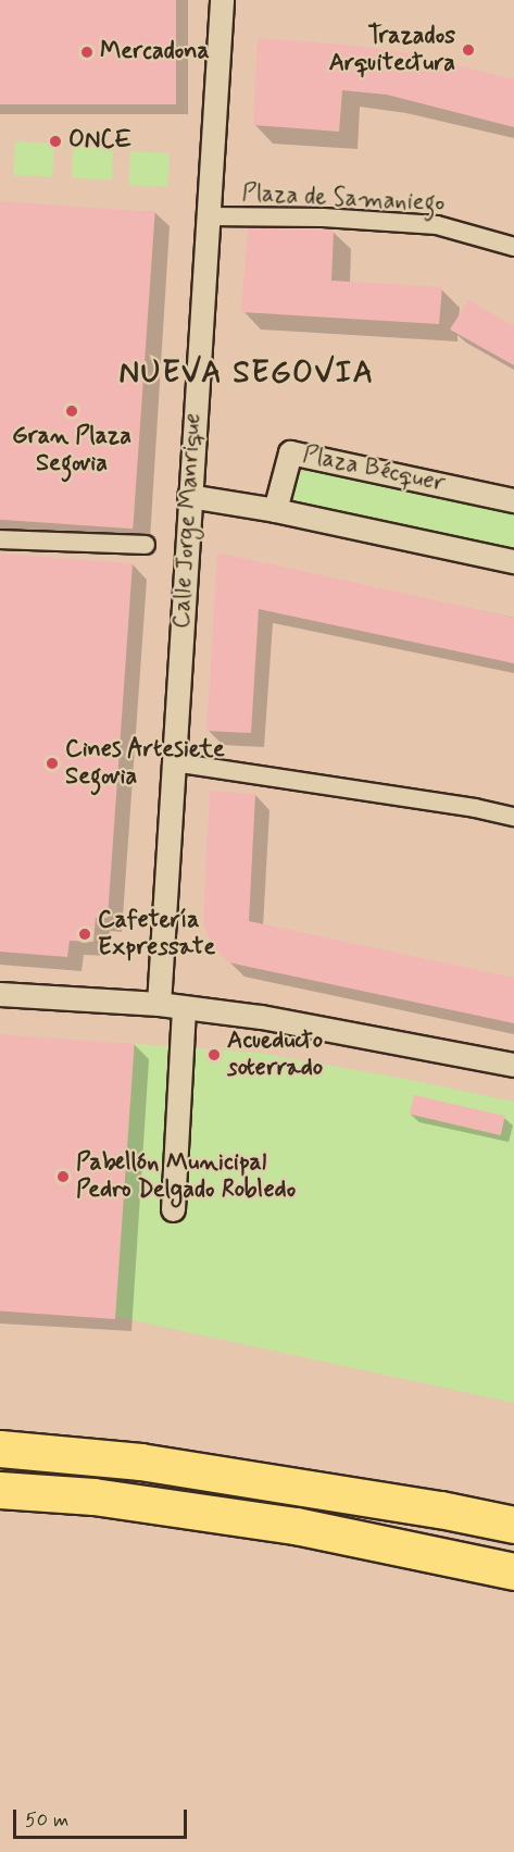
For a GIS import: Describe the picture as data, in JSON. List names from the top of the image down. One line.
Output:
{"streets":{"street":["Plaza de Samaniego","Plaza Bécquer","Calle Jorge Manrique"]},"crossings":[["Plaza de Samaniego","Calle Jorge Manrique"]],"districts":["NUEVA SEGOVIA"],"places":["Trazados Arquitectura","Mercadona","ONCE","Gran Plaza Segovia","Cines Artesiete Segovia","Cafetería Expressate","Acueducto soterrado","Pabellón Municipal Pedro Delgado Robledo"],"scale_bar":"50 m"}
